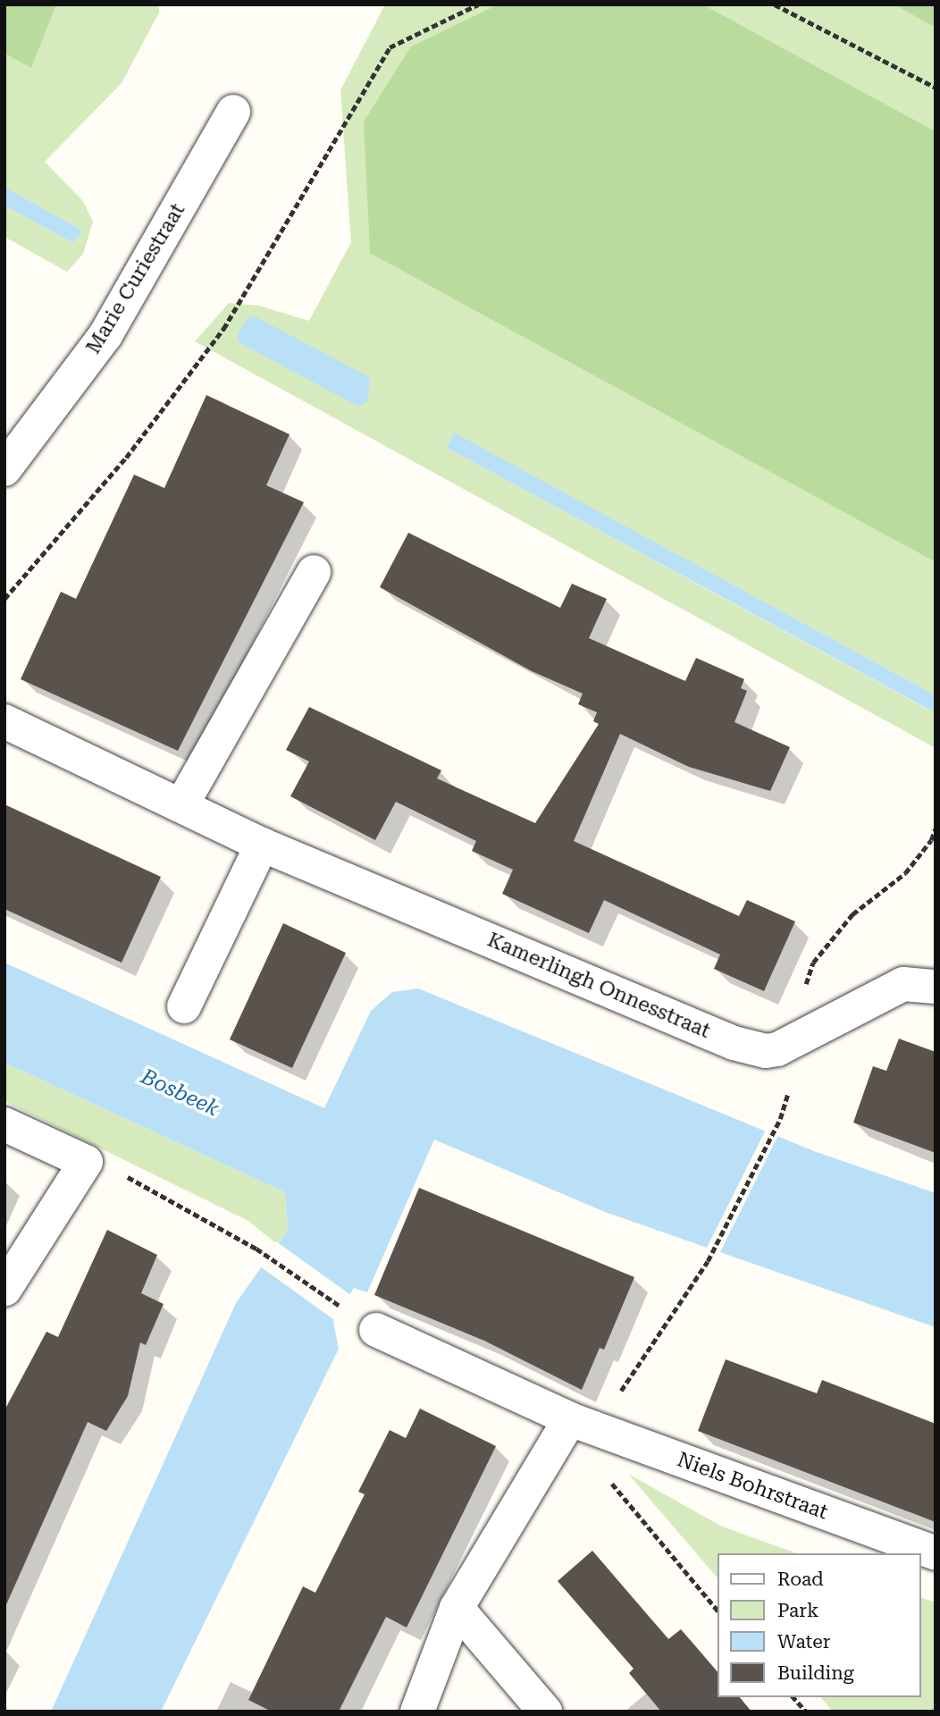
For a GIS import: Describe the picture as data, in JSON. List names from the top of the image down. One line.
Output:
{"streets":{"street":["Marie Curiestraat","Kamerlingh Onnesstraat","Niels Bohrstraat"]},"water":["Bosbeek"],"legend":["Road","Park","Water","Building"]}
